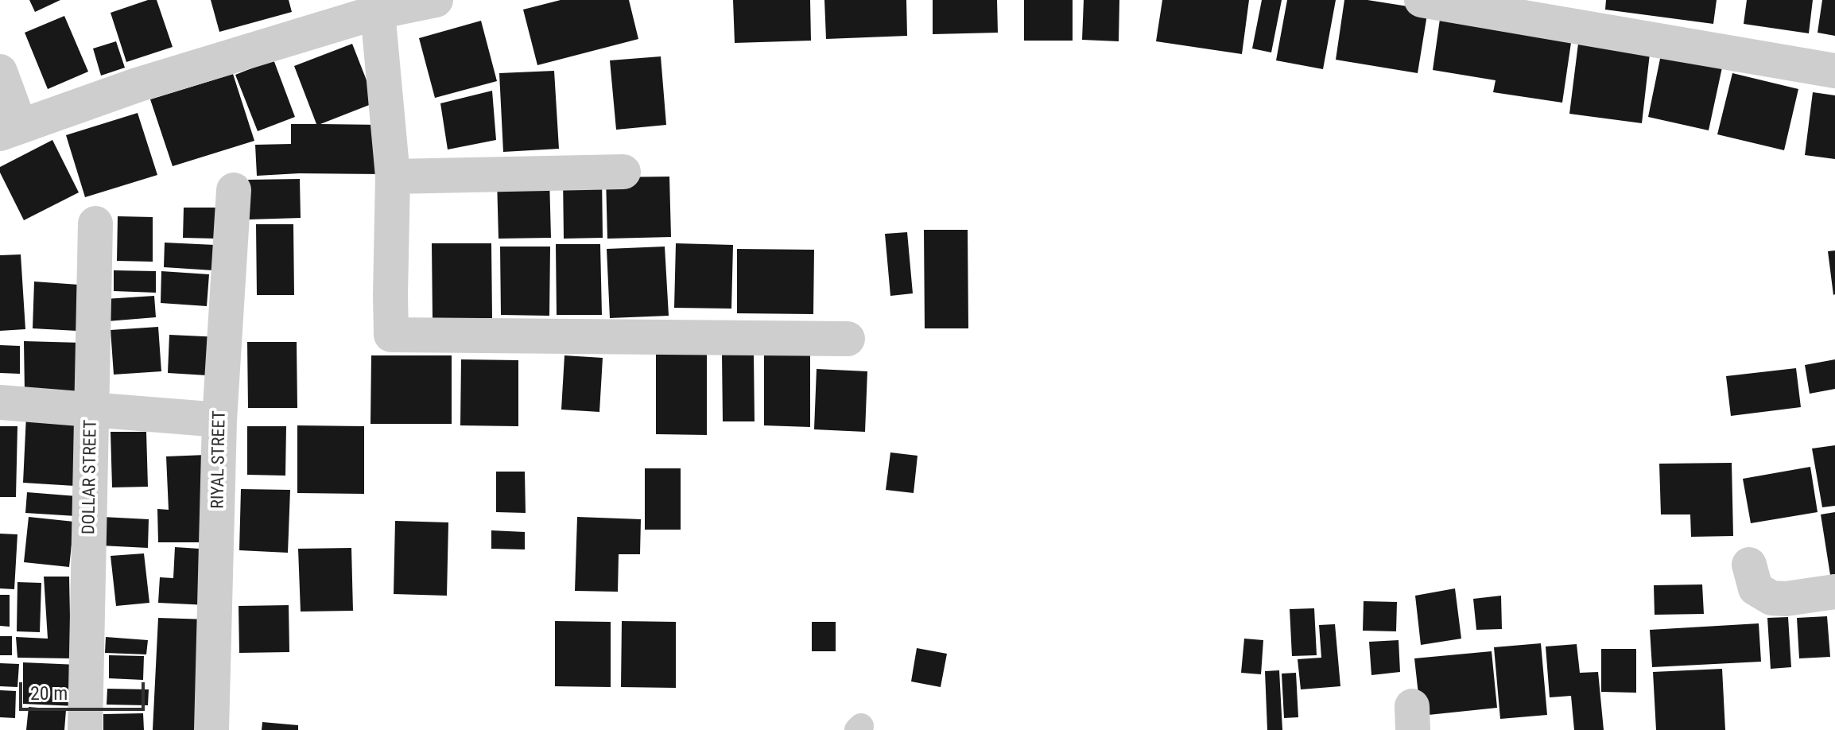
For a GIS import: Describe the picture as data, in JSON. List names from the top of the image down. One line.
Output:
{"streets":{"street":["RIYAL STREET","DOLLAR STREET"]},"scale_bar":"20 m"}
